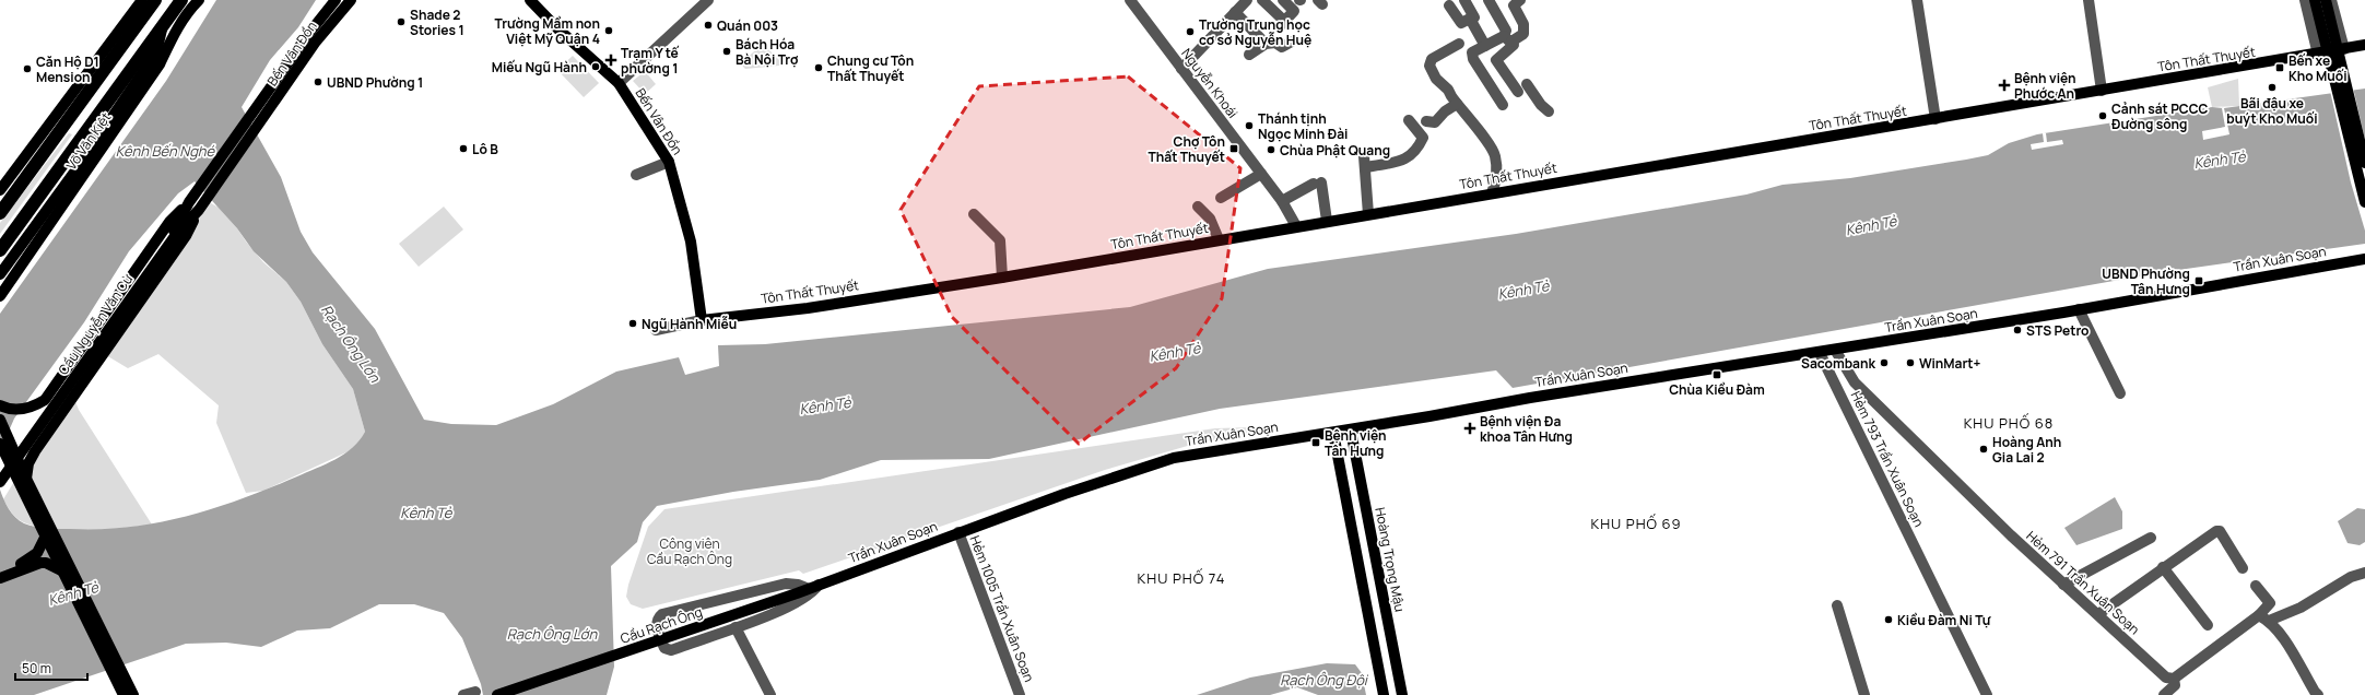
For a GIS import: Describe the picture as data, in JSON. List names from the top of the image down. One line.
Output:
{"streets":{"highway":["Võ Văn Kiệt"],"main road":["Bến Vân Đồn","Tôn Thất Thuyết","Trần Xuân Soạn","Cầu Nguyễn Văn Cừ","Hoàng Trọng Mậu","Cầu Rạch Ông"],"street":["Nguyễn Khoái","Hẻm 793 Trần Xuân Soạn","Hẻm 791 Trần Xuân Soạn","Hẻm 1005 Trần Xuân Soạn"]},"crossings":[["Bến Vân Đồn","Tôn Thất Thuyết"],["Bến Vân Đồn","Cầu Nguyễn Văn Cừ"],["Tôn Thất Thuyết","Nguyễn Khoái"],["Trần Xuân Soạn","Hẻm 793 Trần Xuân Soạn"],["Trần Xuân Soạn","Hoàng Trọng Mậu"],["Trần Xuân Soạn","Hẻm 791 Trần Xuân Soạn"],["Trần Xuân Soạn","Hẻm 1005 Trần Xuân Soạn"],["Trần Xuân Soạn","Cầu Rạch Ông"]],"districts":["KHU PHỐ 68","KHU PHỐ 69","KHU PHỐ 74"],"water":["Kênh Bến Nghé","Kênh Tẻ","Rạch Ông Lớn","Rạch Ông Đội"],"parks":["Công viên Cầu Rạch Ông"],"places":{"other":["Shade 2 Stories 1","Quán 003","Trường Mầm non Việt Mỹ Quận 4","Trường Trung học cơ sở Nguyễn Huệ","Bách Hóa Bà Nội Trợ","Miếu Ngũ Hành","Chung cư Tôn Thất Thuyết","Căn Hộ D1 Mension","UBND Phường 1","Bãi đậu xe buýt Kho Muối","Cảnh sát PCCC Đường sông","Thánh tịnh Ngọc Minh Đài","Lô B","Chùa Phật Quang","Ngũ Hành Miễu","STS Petro","Sacombank","WinMart+","Hoàng Anh Gia Lai 2","Kiều Đàm Ni Tự"],"health":["Trạm Y tế phường 1","Bệnh viện Phước An","Bệnh viện Đa khoa Tân Hưng"],"transit":["Bến xe Kho Muối","Chợ Tôn Thất Thuyết","UBND Phường Tân Hưng","Chùa Kiều Đàm","Bệnh viện Tân Hưng"]},"scale_bar":"50 m"}
